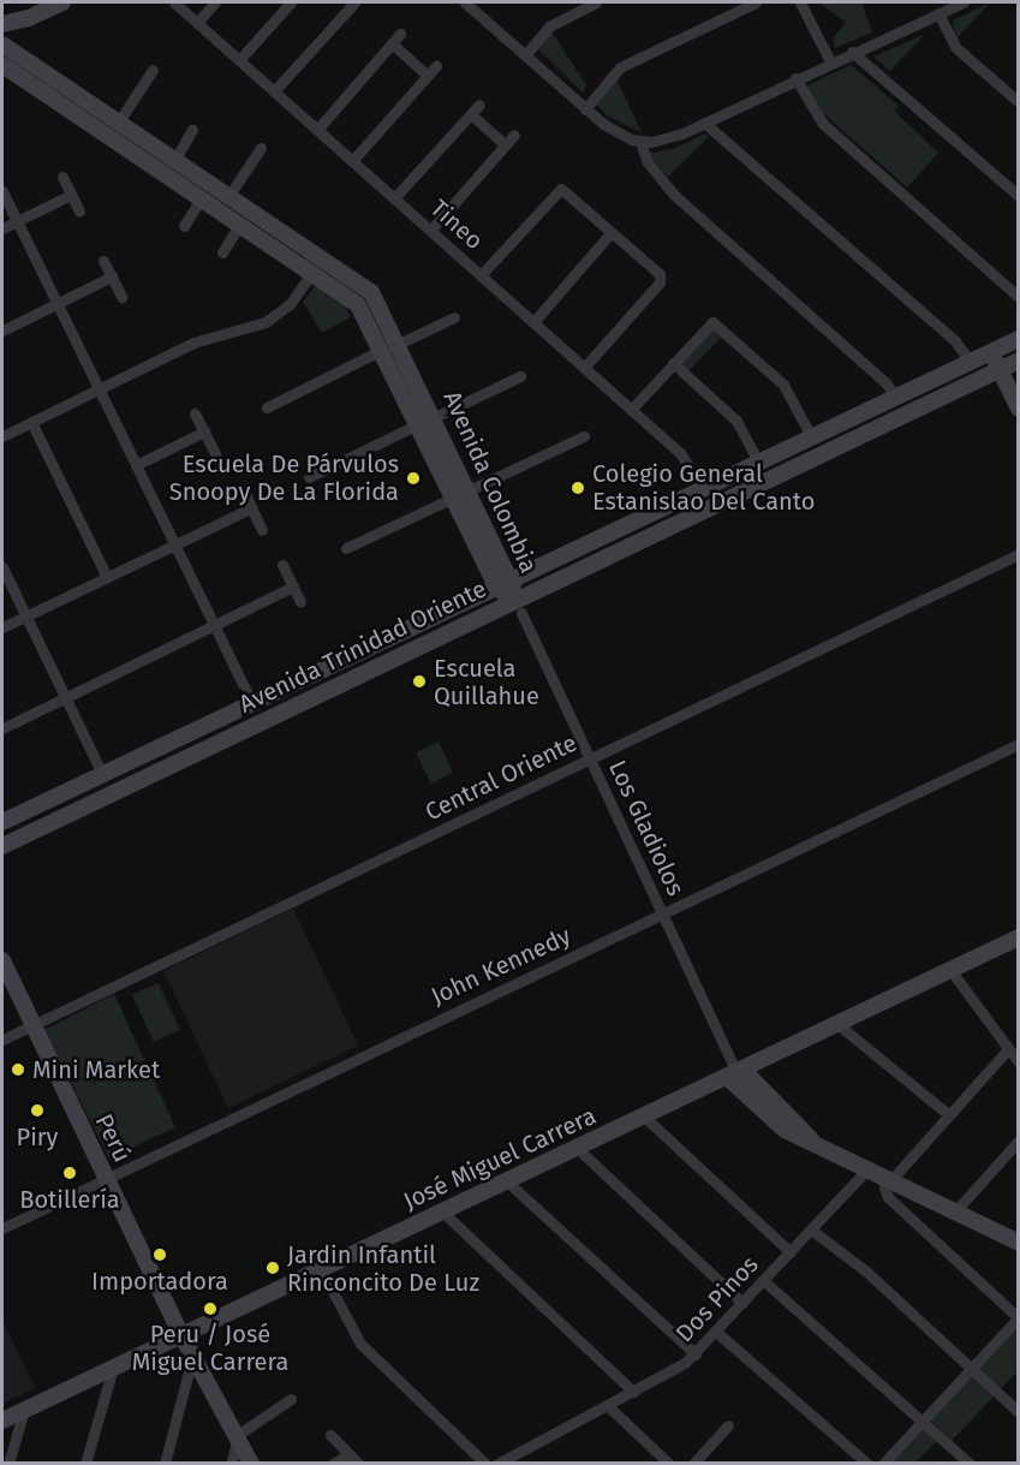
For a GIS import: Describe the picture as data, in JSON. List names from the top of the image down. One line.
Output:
{"streets":{"main road":["Avenida Colombia","Avenida Trinidad Oriente","Perú","José Miguel Carrera"],"street":["Tineo","Central Oriente","Los Gladiolos","John Kennedy","Dos Pinos"]},"crossings":[["Tineo","Avenida Trinidad Oriente"],["Avenida Colombia","Avenida Trinidad Oriente"],["Avenida Colombia","Los Gladiolos"],["Avenida Trinidad Oriente","Los Gladiolos"],["Central Oriente","Los Gladiolos"],["Central Oriente","Perú"],["Los Gladiolos","John Kennedy"],["Los Gladiolos","José Miguel Carrera"],["John Kennedy","Perú"],["Perú","José Miguel Carrera"]],"places":["Escuela De Párvulos Snoopy De La Florida","Colegio General Estanislao Del Canto","Escuela Quillahue","Mini Market","Piry","Botillería","Importadora","Jardin Infantil Rinconcito De Luz","Peru / José Miguel Carrera"]}
